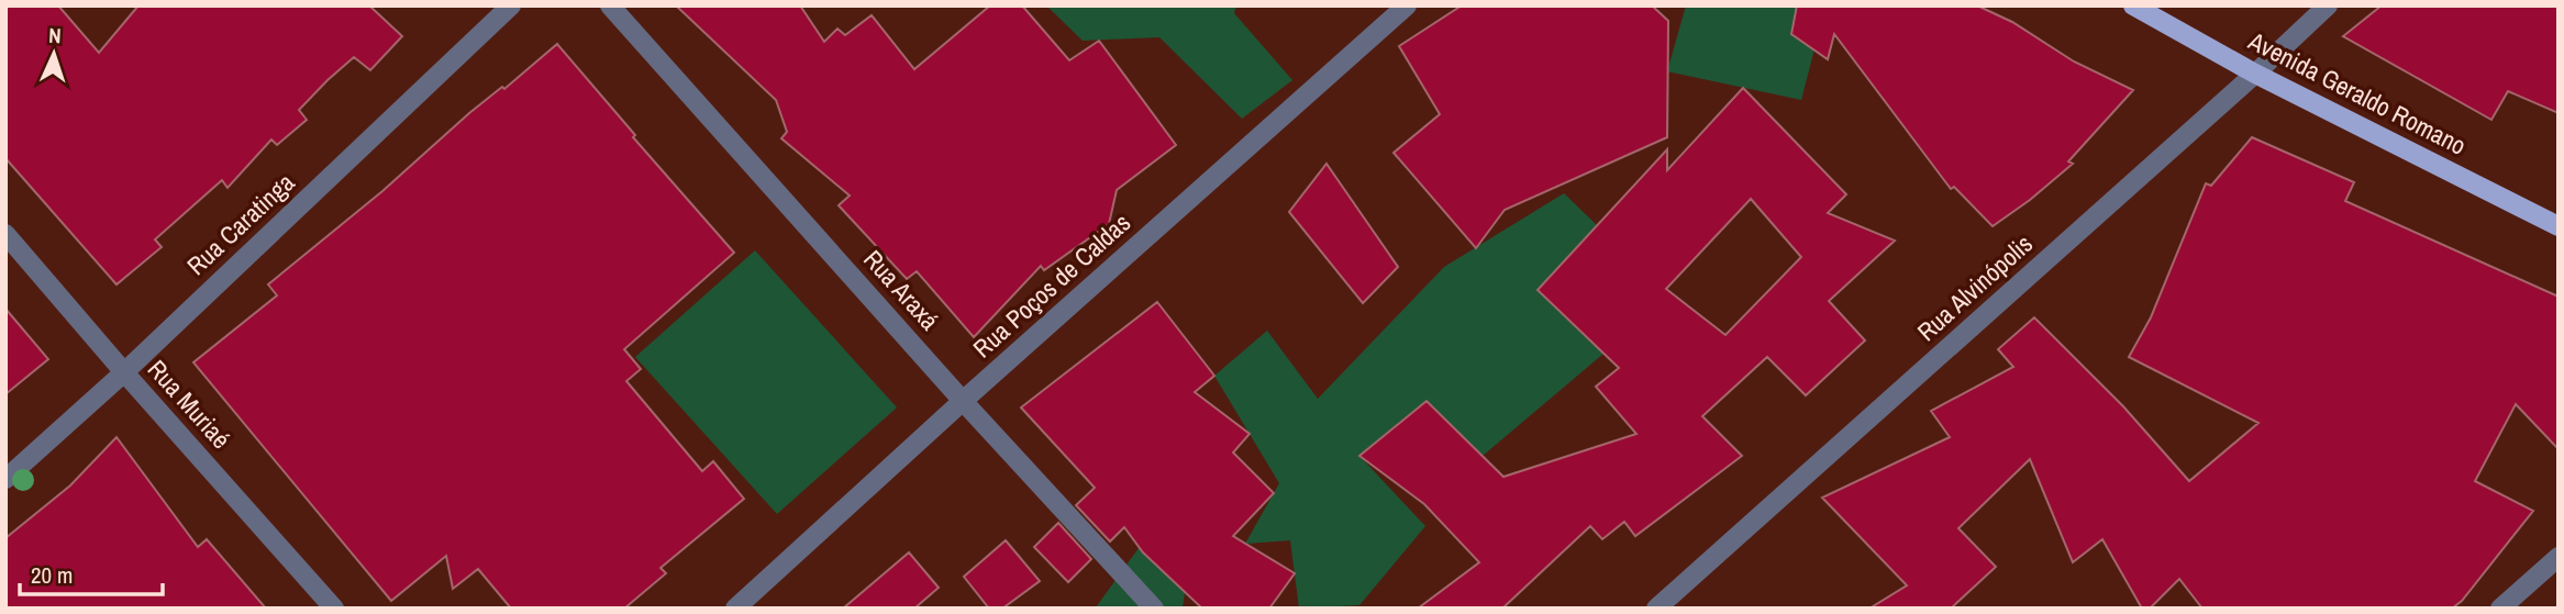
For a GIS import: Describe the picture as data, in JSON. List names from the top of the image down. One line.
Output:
{"streets":{"main road":["Avenida Geraldo Romano"],"street":["Rua Caratinga","Rua Poços de Caldas","Rua Alvinópolis","Rua Araxá","Rua Muriaé"]},"crossings":[["Avenida Geraldo Romano","Rua Alvinópolis"],["Rua Caratinga","Rua Muriaé"],["Rua Poços de Caldas","Rua Araxá"]],"scale_bar":"20 m","north":"top"}
